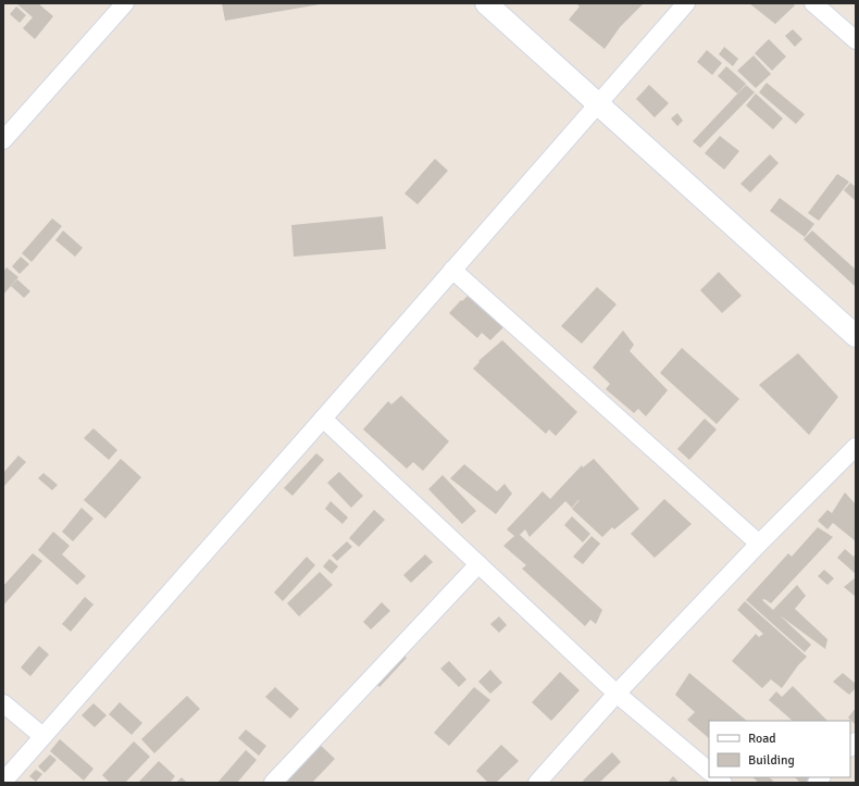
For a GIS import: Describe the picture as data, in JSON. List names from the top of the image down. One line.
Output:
{"legend":["Road","Building"]}
